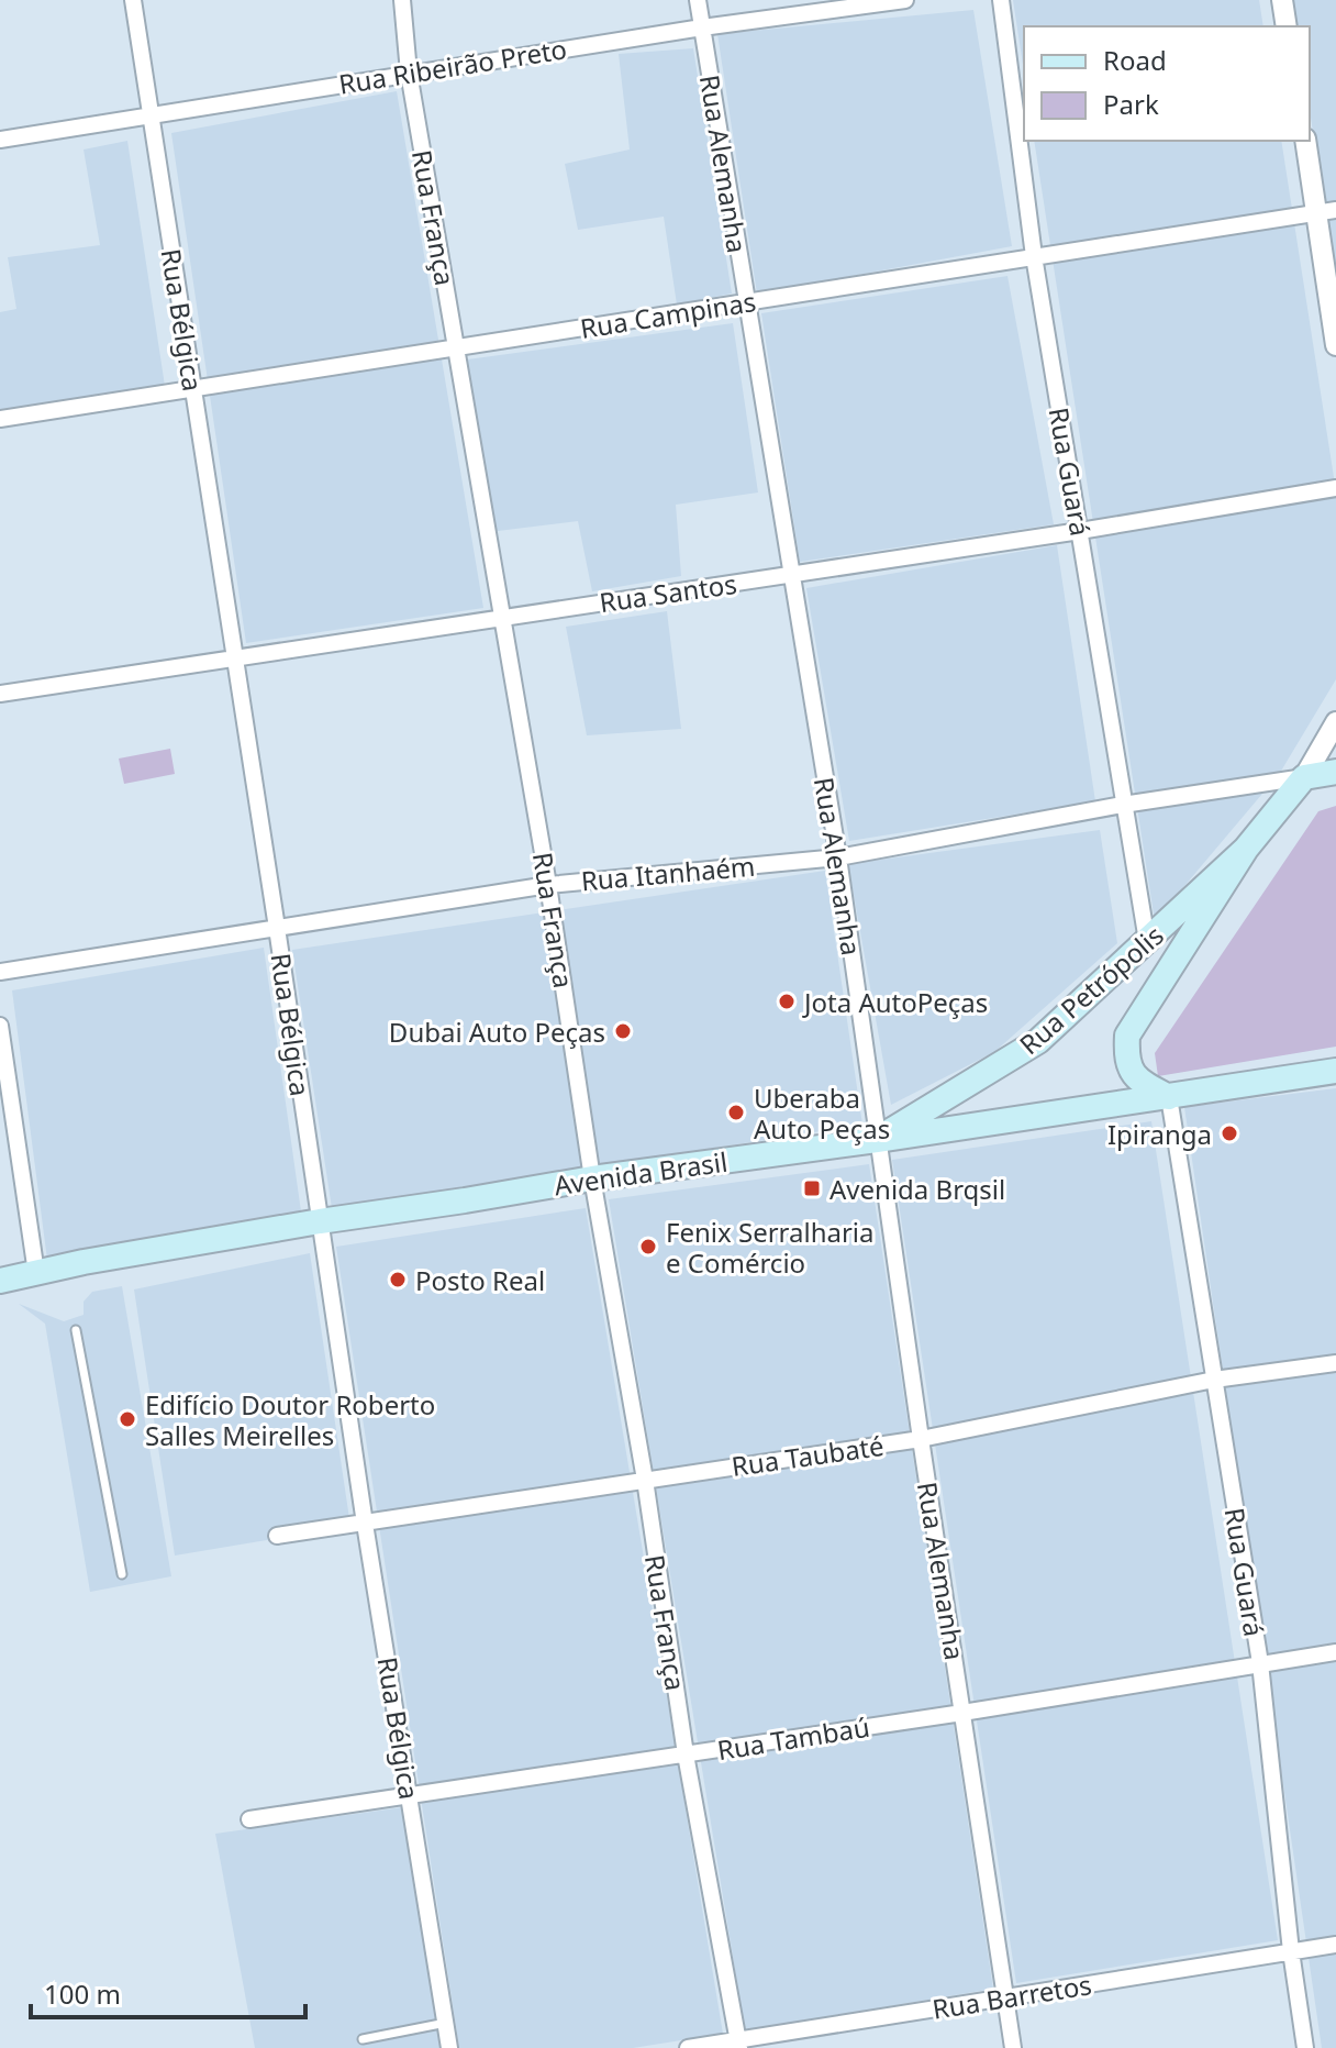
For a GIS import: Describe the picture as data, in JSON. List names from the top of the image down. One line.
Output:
{"streets":{"main road":["Rua Itanhaém","Rua Petrópolis","Avenida Brasil"],"street":["Rua Ribeirão Preto","Rua Alemanha","Rua França","Rua Campinas","Rua Bélgica","Rua Guará","Rua Santos","Rua Taubaté","Rua Tambaú","Rua Barretos"]},"crossings":[["Rua Ribeirão Preto","Rua Alemanha"],["Rua Ribeirão Preto","Rua França"],["Rua Ribeirão Preto","Rua Bélgica"],["Rua Alemanha","Rua Campinas"],["Rua Alemanha","Rua Santos"],["Rua Alemanha","Rua Itanhaém"],["Rua Alemanha","Rua Petrópolis"],["Rua Alemanha","Avenida Brasil"],["Rua Alemanha","Rua Taubaté"],["Rua Alemanha","Rua Tambaú"],["Rua Alemanha","Rua Barretos"],["Rua França","Rua Campinas"],["Rua França","Rua Santos"],["Rua França","Rua Itanhaém"],["Rua França","Avenida Brasil"],["Rua França","Rua Taubaté"],["Rua França","Rua Tambaú"],["Rua França","Rua Barretos"],["Rua Campinas","Rua Bélgica"],["Rua Campinas","Rua Guará"],["Rua Bélgica","Rua Santos"],["Rua Bélgica","Rua Itanhaém"],["Rua Bélgica","Avenida Brasil"],["Rua Bélgica","Rua Taubaté"],["Rua Bélgica","Rua Tambaú"],["Rua Guará","Rua Santos"],["Rua Guará","Rua Itanhaém"],["Rua Guará","Rua Petrópolis"],["Rua Guará","Avenida Brasil"],["Rua Guará","Rua Taubaté"],["Rua Guará","Rua Tambaú"],["Rua Guará","Rua Barretos"],["Rua Itanhaém","Rua Petrópolis"],["Rua Petrópolis","Avenida Brasil"]],"places":{"other":["Jota AutoPeças","Dubai Auto Peças","Uberaba Auto Peças","Ipiranga","Fenix Serralharia e Comércio","Posto Real","Edifício Doutor Roberto Salles Meirelles"],"transit":["Avenida Brqsil"]},"legend":["Road","Park"],"scale_bar":"100 m"}
